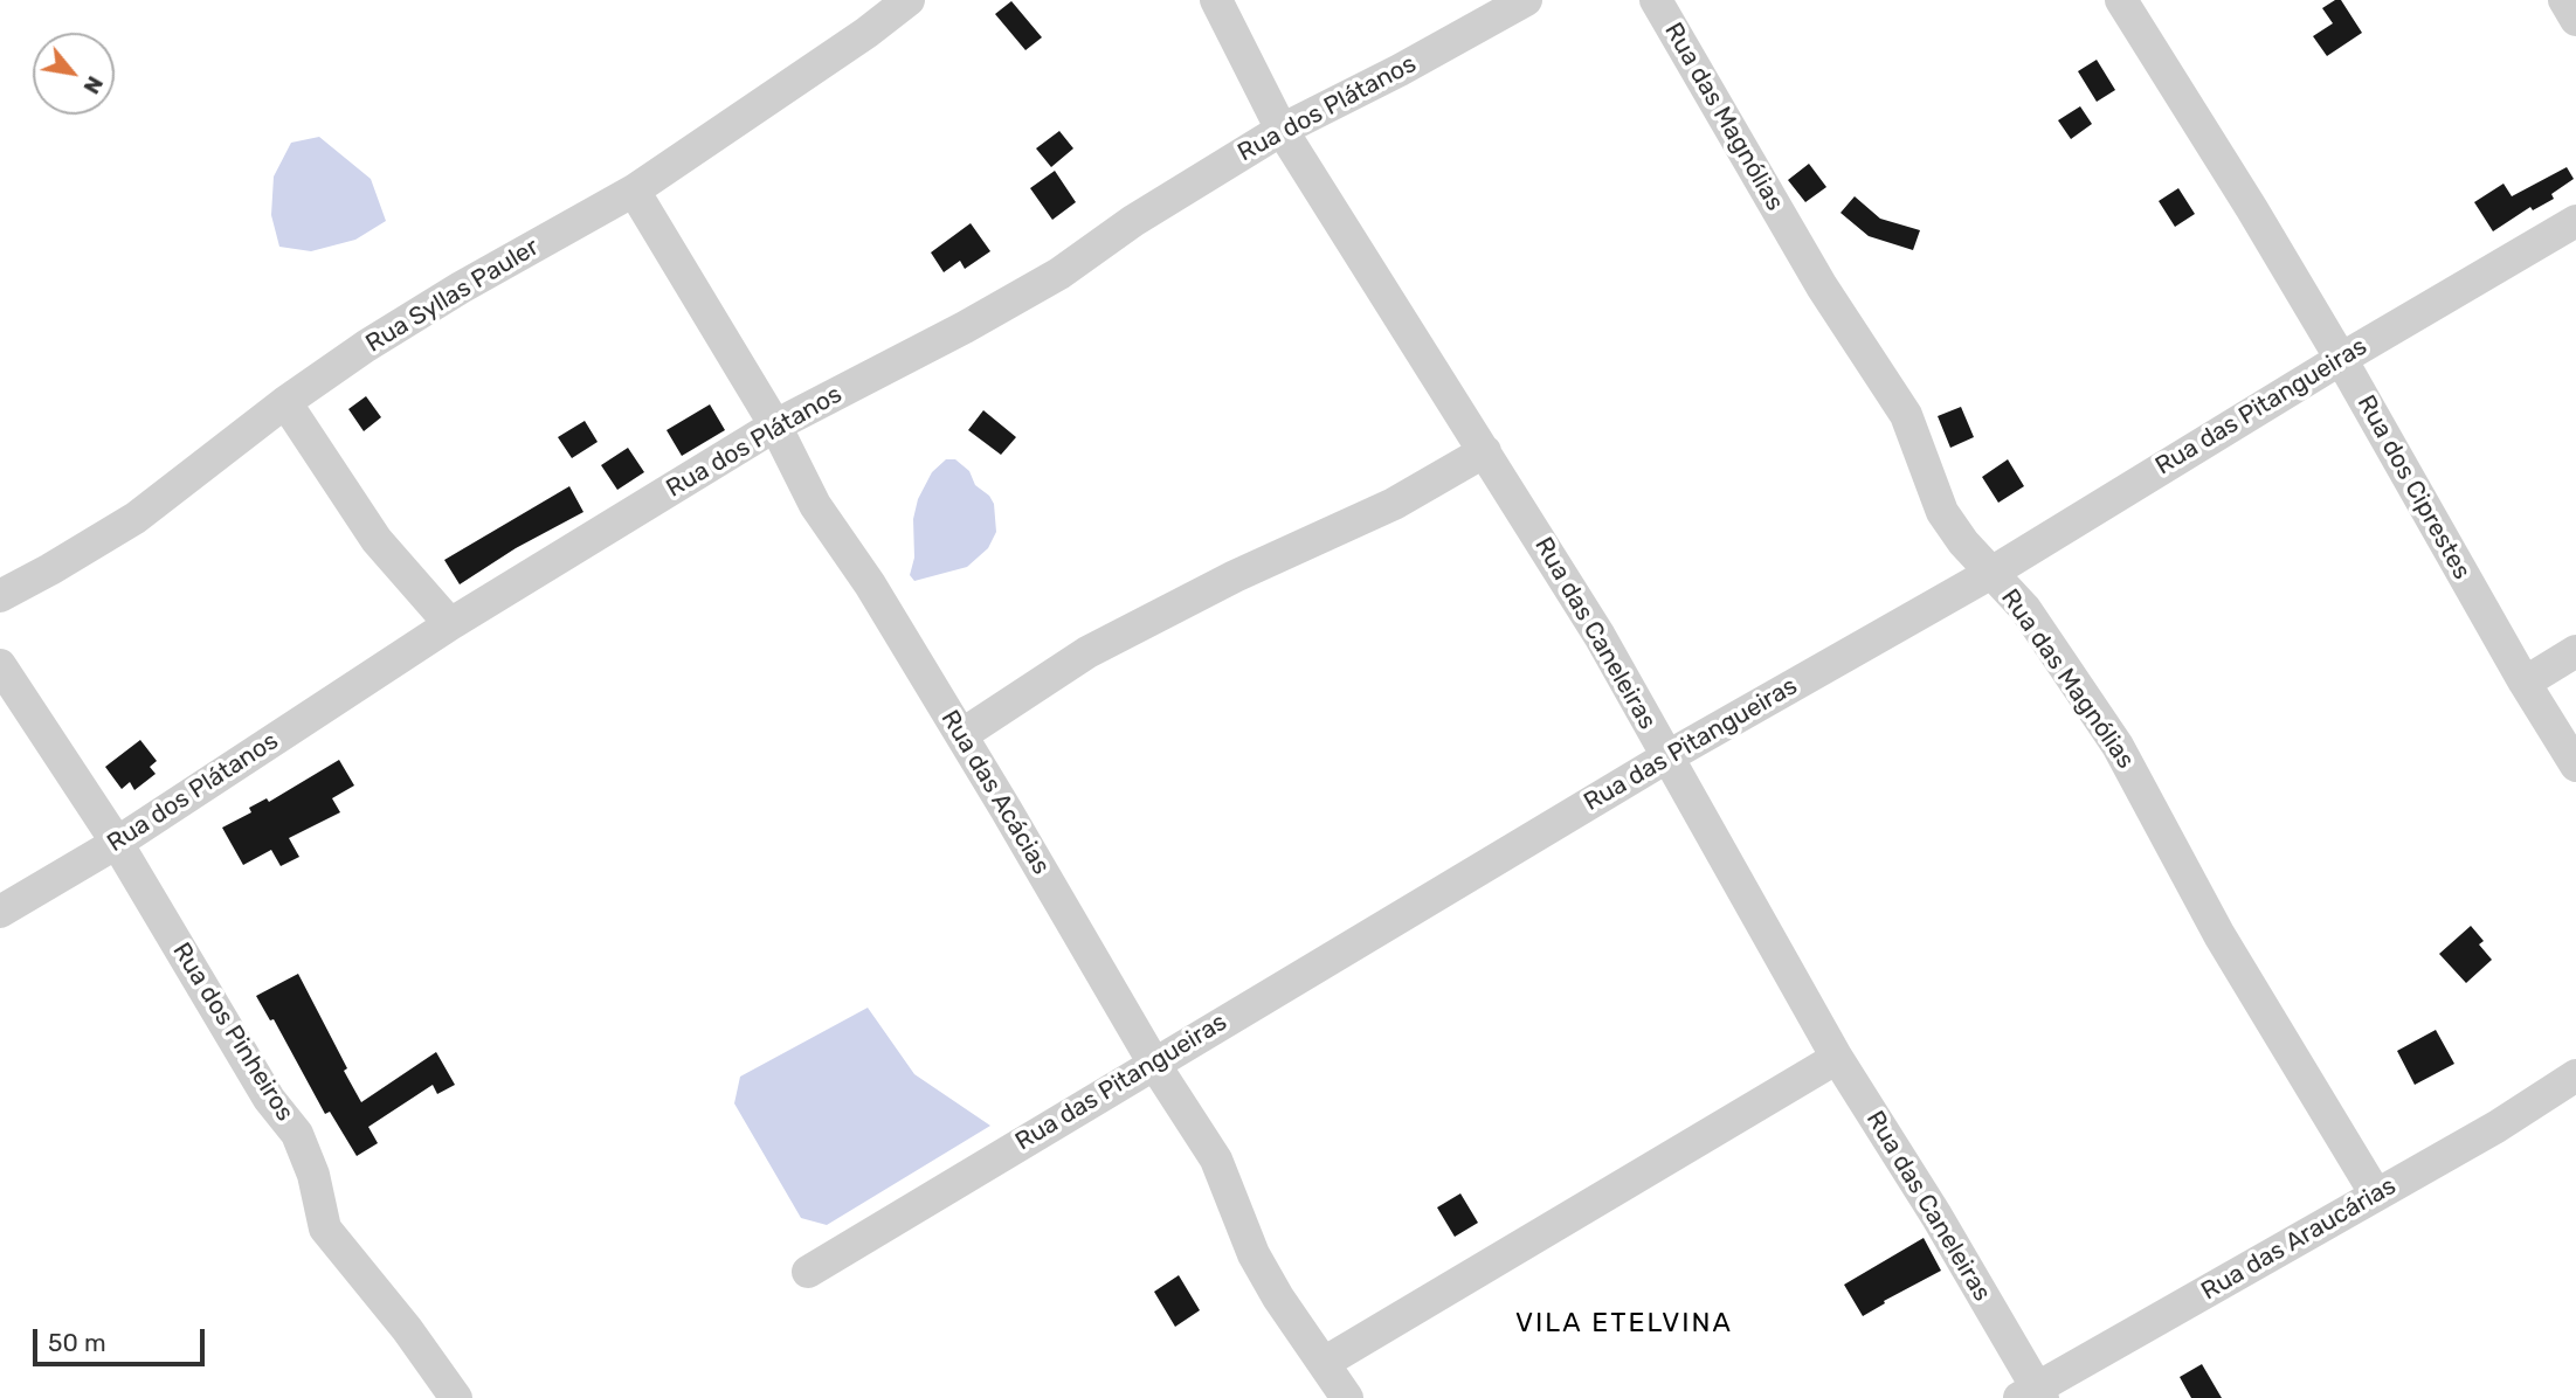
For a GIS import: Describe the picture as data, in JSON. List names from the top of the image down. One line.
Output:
{"streets":{"street":["Rua dos Plátanos","Rua das Magnólias","Rua Syllas Pauler","Rua das Pitangueiras","Rua dos Ciprestes","Rua das Caneleiras","Rua das Acácias","Rua dos Pinheiros","Rua das Araucárias"]},"crossings":[["Rua dos Plátanos","Rua das Caneleiras"],["Rua dos Plátanos","Rua das Acácias"],["Rua dos Plátanos","Rua dos Pinheiros"],["Rua das Magnólias","Rua das Pitangueiras"],["Rua das Magnólias","Rua das Araucárias"],["Rua Syllas Pauler","Rua das Acácias"],["Rua das Pitangueiras","Rua dos Ciprestes"],["Rua das Pitangueiras","Rua das Caneleiras"],["Rua das Pitangueiras","Rua das Acácias"],["Rua das Caneleiras","Rua das Araucárias"]],"districts":["VILA ETELVINA"],"scale_bar":"50 m","north":"bottom right"}
